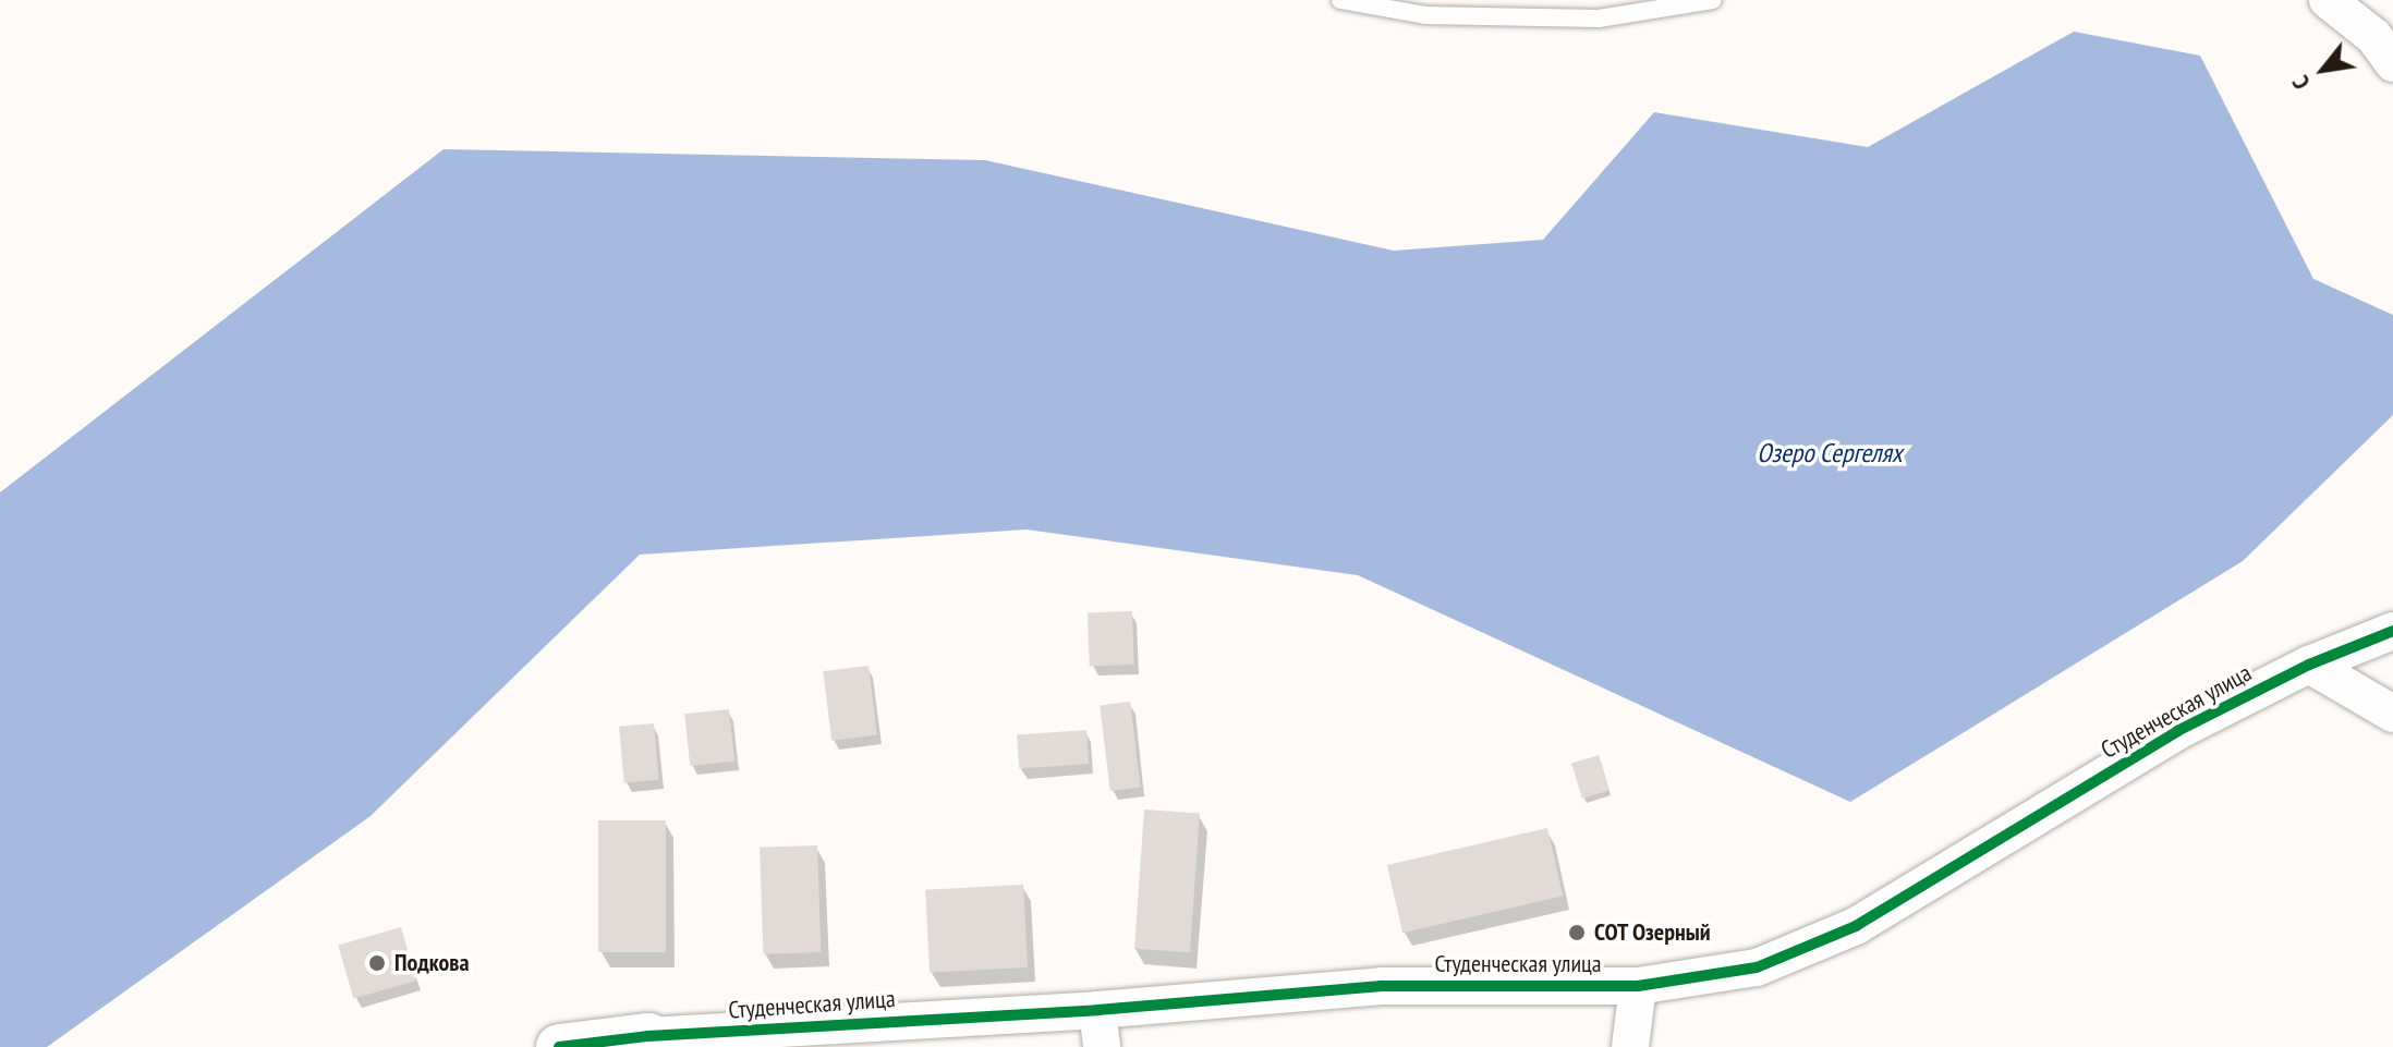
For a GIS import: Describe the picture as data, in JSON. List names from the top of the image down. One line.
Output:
{"streets":{"street":["Студенческая улица"]},"water":["Озеро Сергелях"],"places":["СОТ Озерный","Подкова"],"north":"bottom left"}
